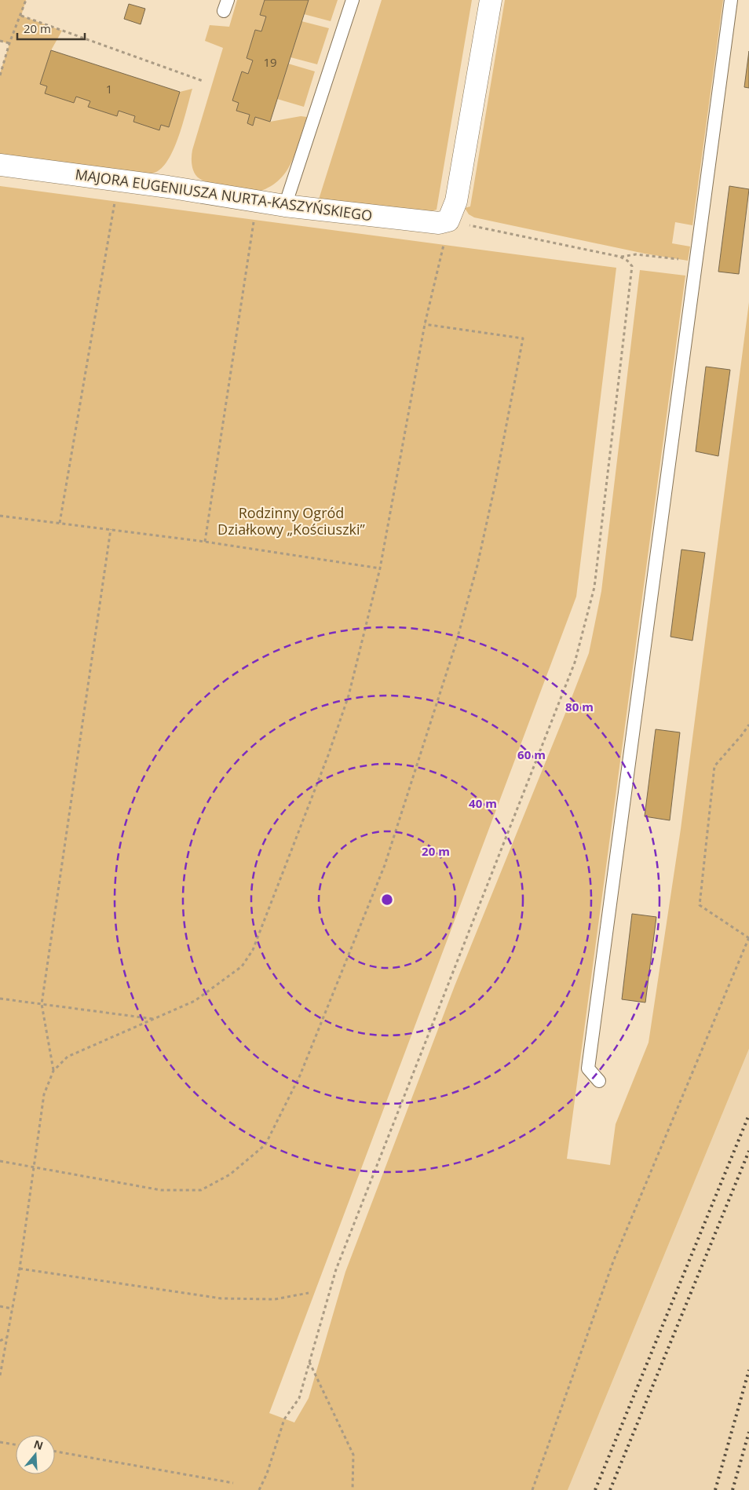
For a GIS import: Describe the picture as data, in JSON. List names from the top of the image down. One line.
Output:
{"streets":{"street":["MAJORA EUGENIUSZA NURTA-KASZYŃSKIEGO"]},"parks":["Rodzinny Ogród Działkowy „Kościuszki”"],"house_numbers":["19","1"],"scale_bar":"20 m","north":"top","rings":["80 m","60 m","40 m","20 m"]}
